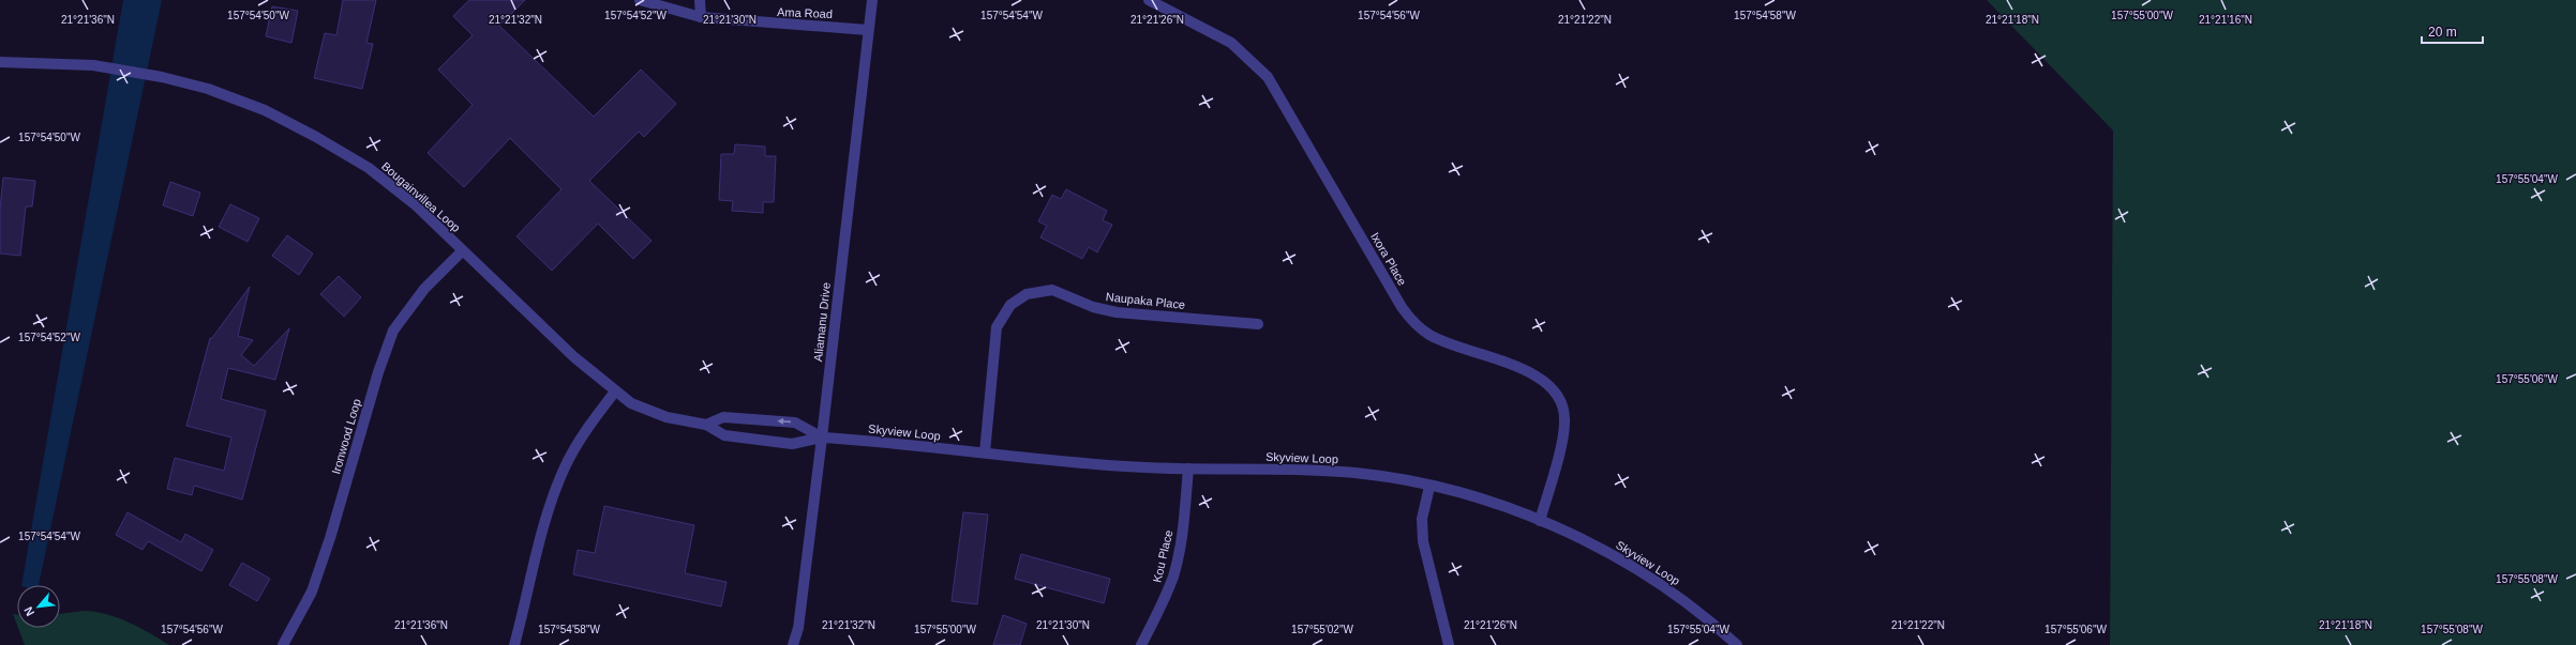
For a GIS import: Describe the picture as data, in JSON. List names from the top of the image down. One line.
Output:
{"streets":{"street":["Ama Road","Bougainvillea Loop","Ixora Place","Naupaka Place","Aliamanu Drive","Skyview Loop","Ironwood Loop","Kou Place"]},"crossings":[["Ama Road","Aliamanu Drive"],["Bougainvillea Loop","Ironwood Loop"],["Ixora Place","Skyview Loop"],["Naupaka Place","Skyview Loop"],["Aliamanu Drive","Skyview Loop"],["Skyview Loop","Kou Place"]],"scale_bar":"20 m","north":"bottom left","coordinates":["157°54'50\"W","157°54'54\"W","157°54'52\"W","157°54'56\"W","157°54'58\"W","157°55'00\"W","21°21'36\"N","21°21'32\"N","21°21'30\"N","21°21'26\"N","21°21'18\"N","21°21'16\"N","21°21'22\"N","157°55'04\"W","157°55'06\"W","157°55'08\"W","157°55'02\"W"]}
